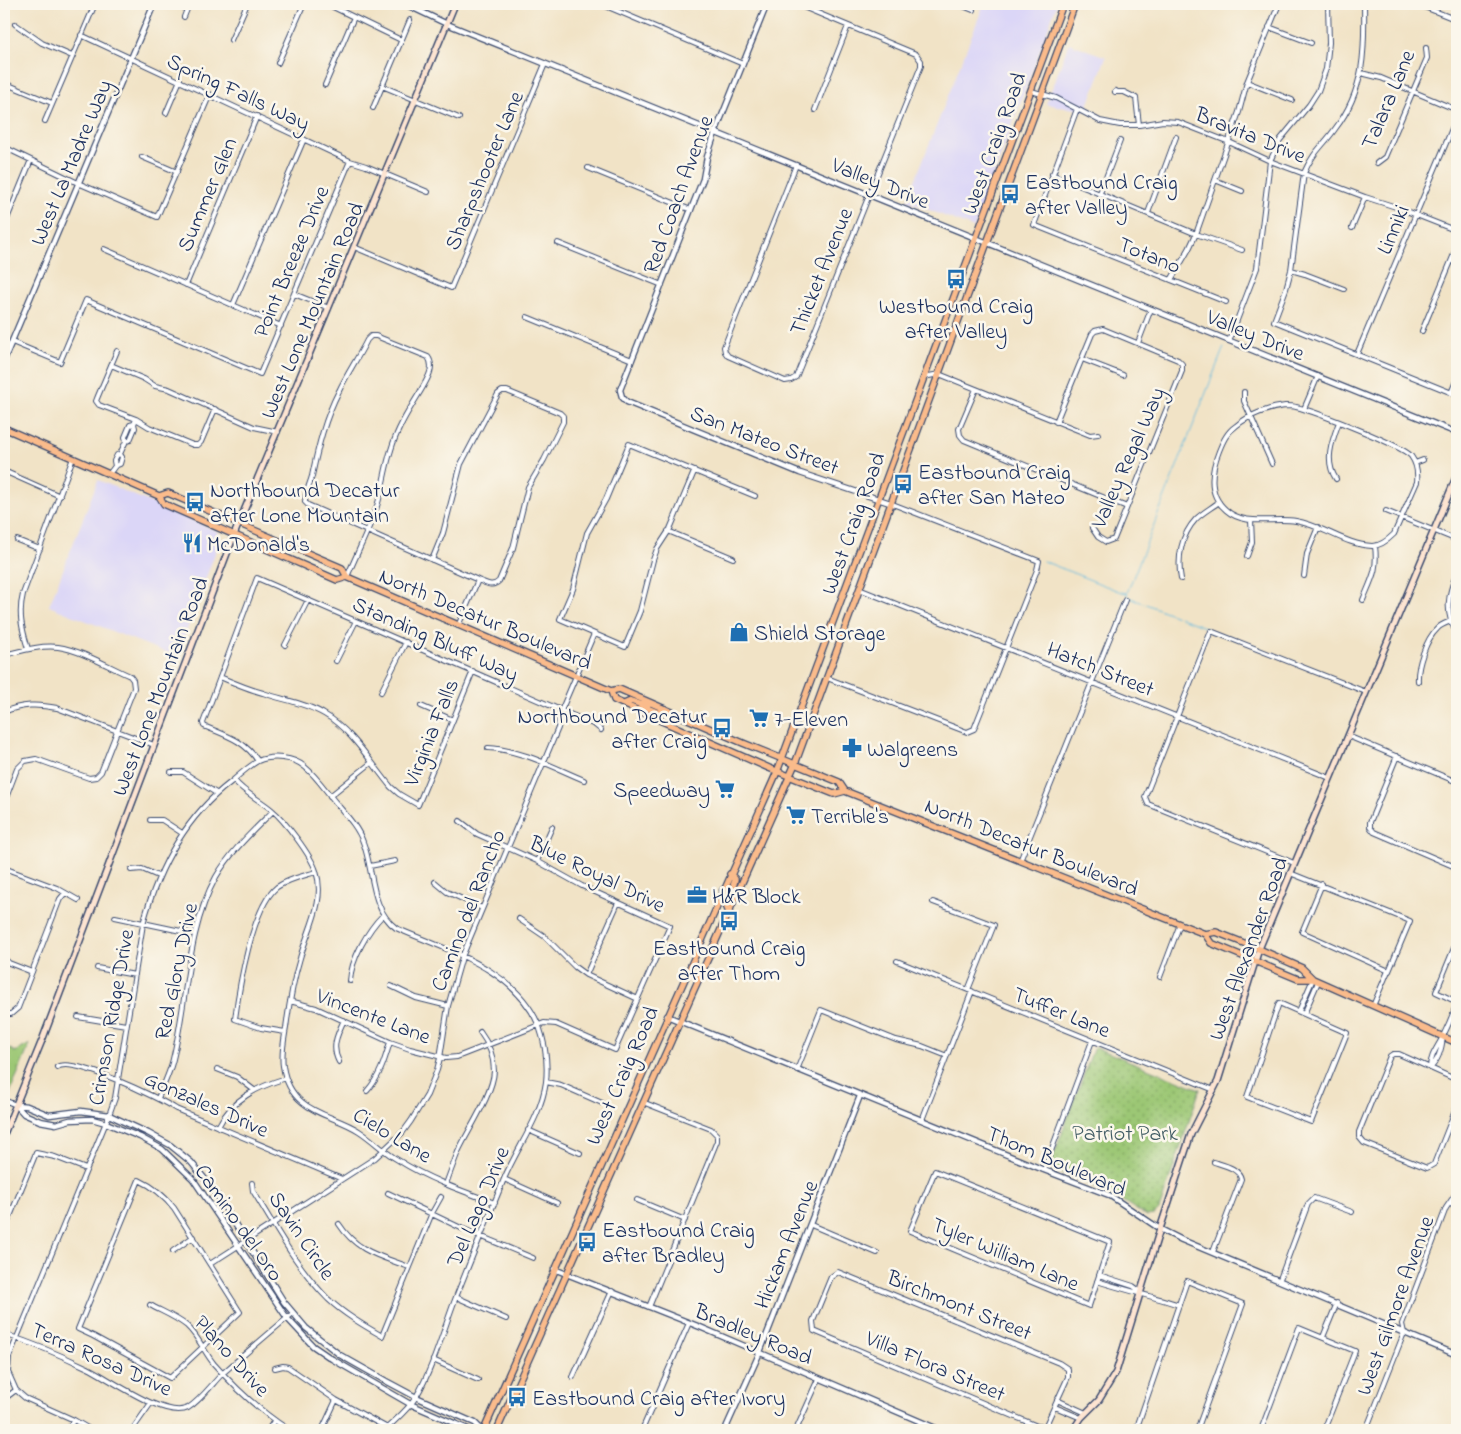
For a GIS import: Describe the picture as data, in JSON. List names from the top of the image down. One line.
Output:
{"streets":{"main road":["West Craig Road","West Lone Mountain Road","North Decatur Boulevard","West Alexander Road"],"street":["Spring Falls Way","Talara Lane","Bravita Drive","West La Madre Way","Sharpshooter Lane","Valley Drive","Summer Glen","Red Coach Avenue","Linniki","Totano","Point Breeze Drive","Thicket Avenue","San Mateo Street","Valley Regal Way","Standing Bluff Way","Hatch Street","Virginia Falls","Blue Royal Drive","Camino del Rancho","Red Glory Drive","Tuffer Lane","Vincente Lane","Crimson Ridge Drive","Gonzales Drive","Cielo Lane","Thom Boulevard","Del Lago Drive","Camino del Oro","Savin Circle","Hickam Avenue","Tyler William Lane","Birchmont Street","West Gilmore Avenue","Bradley Road","Plano Drive","Terra Rosa Drive","Villa Flora Street"]},"crossings":[["Spring Falls Way","West La Madre Way"],["Spring Falls Way","Summer Glen"],["Spring Falls Way","Point Breeze Drive"],["Spring Falls Way","West Lone Mountain Road"],["Bravita Drive","West Craig Road"],["Bravita Drive","Linniki"],["West Craig Road","Valley Drive"],["West Craig Road","San Mateo Street"],["West Craig Road","North Decatur Boulevard"],["West Craig Road","Hatch Street"],["West Craig Road","Thom Boulevard"],["West Craig Road","Camino del Oro"],["West Craig Road","Bradley Road"],["West La Madre Way","Point Breeze Drive"],["Sharpshooter Lane","Valley Drive"],["Sharpshooter Lane","West Lone Mountain Road"],["Valley Drive","Red Coach Avenue"],["Valley Drive","Thicket Avenue"],["Valley Drive","West Lone Mountain Road"],["Red Coach Avenue","San Mateo Street"],["West Lone Mountain Road","North Decatur Boulevard"],["West Lone Mountain Road","Camino del Oro"],["San Mateo Street","Hatch Street"],["North Decatur Boulevard","Camino del Rancho"],["North Decatur Boulevard","West Alexander Road"],["Standing Bluff Way","Virginia Falls"],["Standing Bluff Way","Camino del Rancho"],["Hatch Street","West Alexander Road"],["Blue Royal Drive","Camino del Rancho"],["Blue Royal Drive","Vincente Lane"],["Camino del Rancho","Vincente Lane"],["Camino del Rancho","Gonzales Drive"],["Camino del Rancho","Cielo Lane"],["Camino del Rancho","Del Lago Drive"],["Camino del Rancho","Camino del Oro"],["Camino del Rancho","Savin Circle"],["West Alexander Road","Tuffer Lane"],["West Alexander Road","Thom Boulevard"],["Red Glory Drive","Gonzales Drive"],["Vincente Lane","Del Lago Drive"],["Crimson Ridge Drive","Gonzales Drive"],["Crimson Ridge Drive","Camino del Oro"],["Crimson Ridge Drive","Terra Rosa Drive"],["Cielo Lane","Del Lago Drive"],["Thom Boulevard","Hickam Avenue"],["Thom Boulevard","West Gilmore Avenue"],["Del Lago Drive","Camino del Oro"],["Hickam Avenue","Bradley Road"],["Birchmont Street","Villa Flora Street"],["Plano Drive","Terra Rosa Drive"]],"parks":["Patriot Park"],"places":{"bus stop":["Eastbound Craig after Valley","Westbound Craig after Valley","Eastbound Craig after San Mateo","Northbound Decatur after Lone Mountain","Northbound Decatur after Craig","Eastbound Craig after Thom","Eastbound Craig after Bradley","Eastbound Craig after Ivory"],"restaurant":["McDonald's"],"shop":["Shield Storage"],"supermarket":["7-Eleven","Speedway","Terrible's"],"pharmacy":["Walgreens"],"office":["H&R Block"]}}
